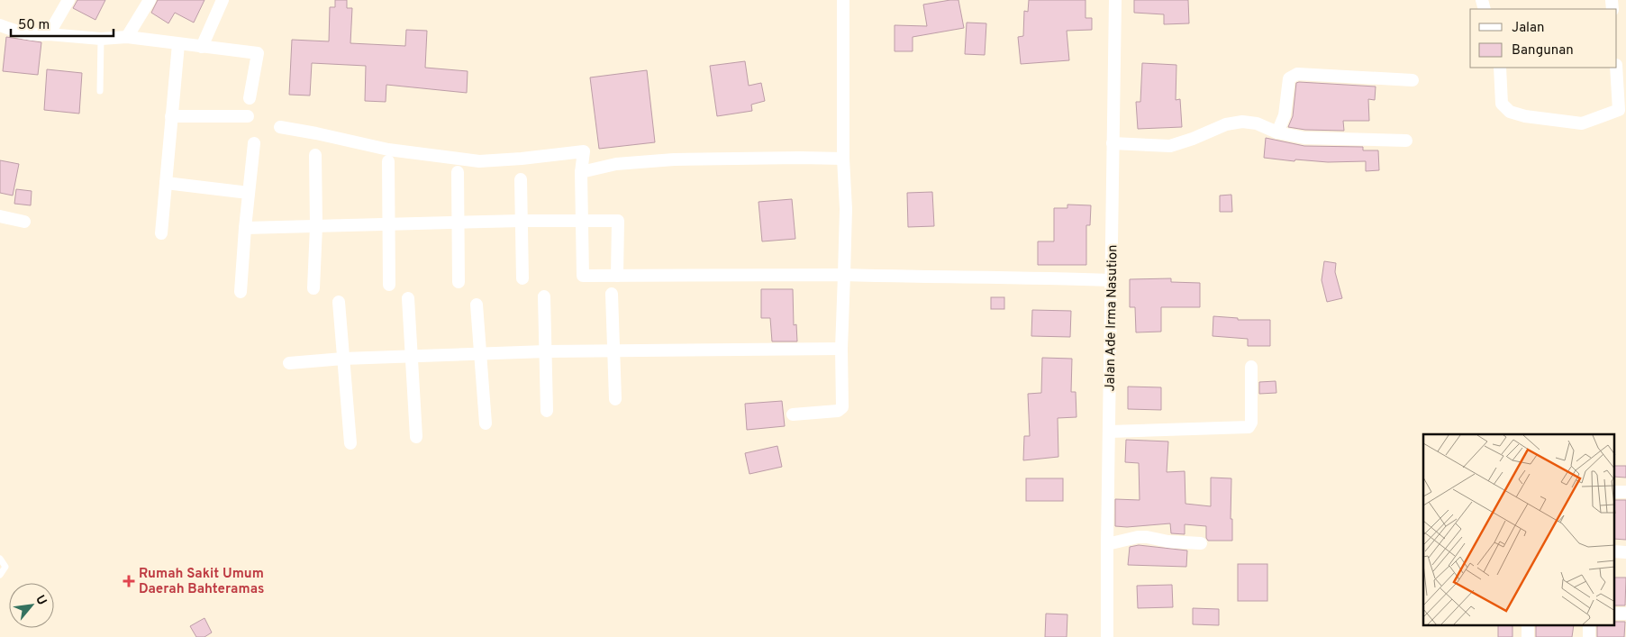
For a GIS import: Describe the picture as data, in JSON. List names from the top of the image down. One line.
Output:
{"streets":{"street":["Jalan Ade Irma Nasution"]},"places":{"health":["Rumah Sakit Umum Daerah Bahteramas"]},"legend":["Jalan","Bangunan"],"scale_bar":"50 m","north":"top right"}
